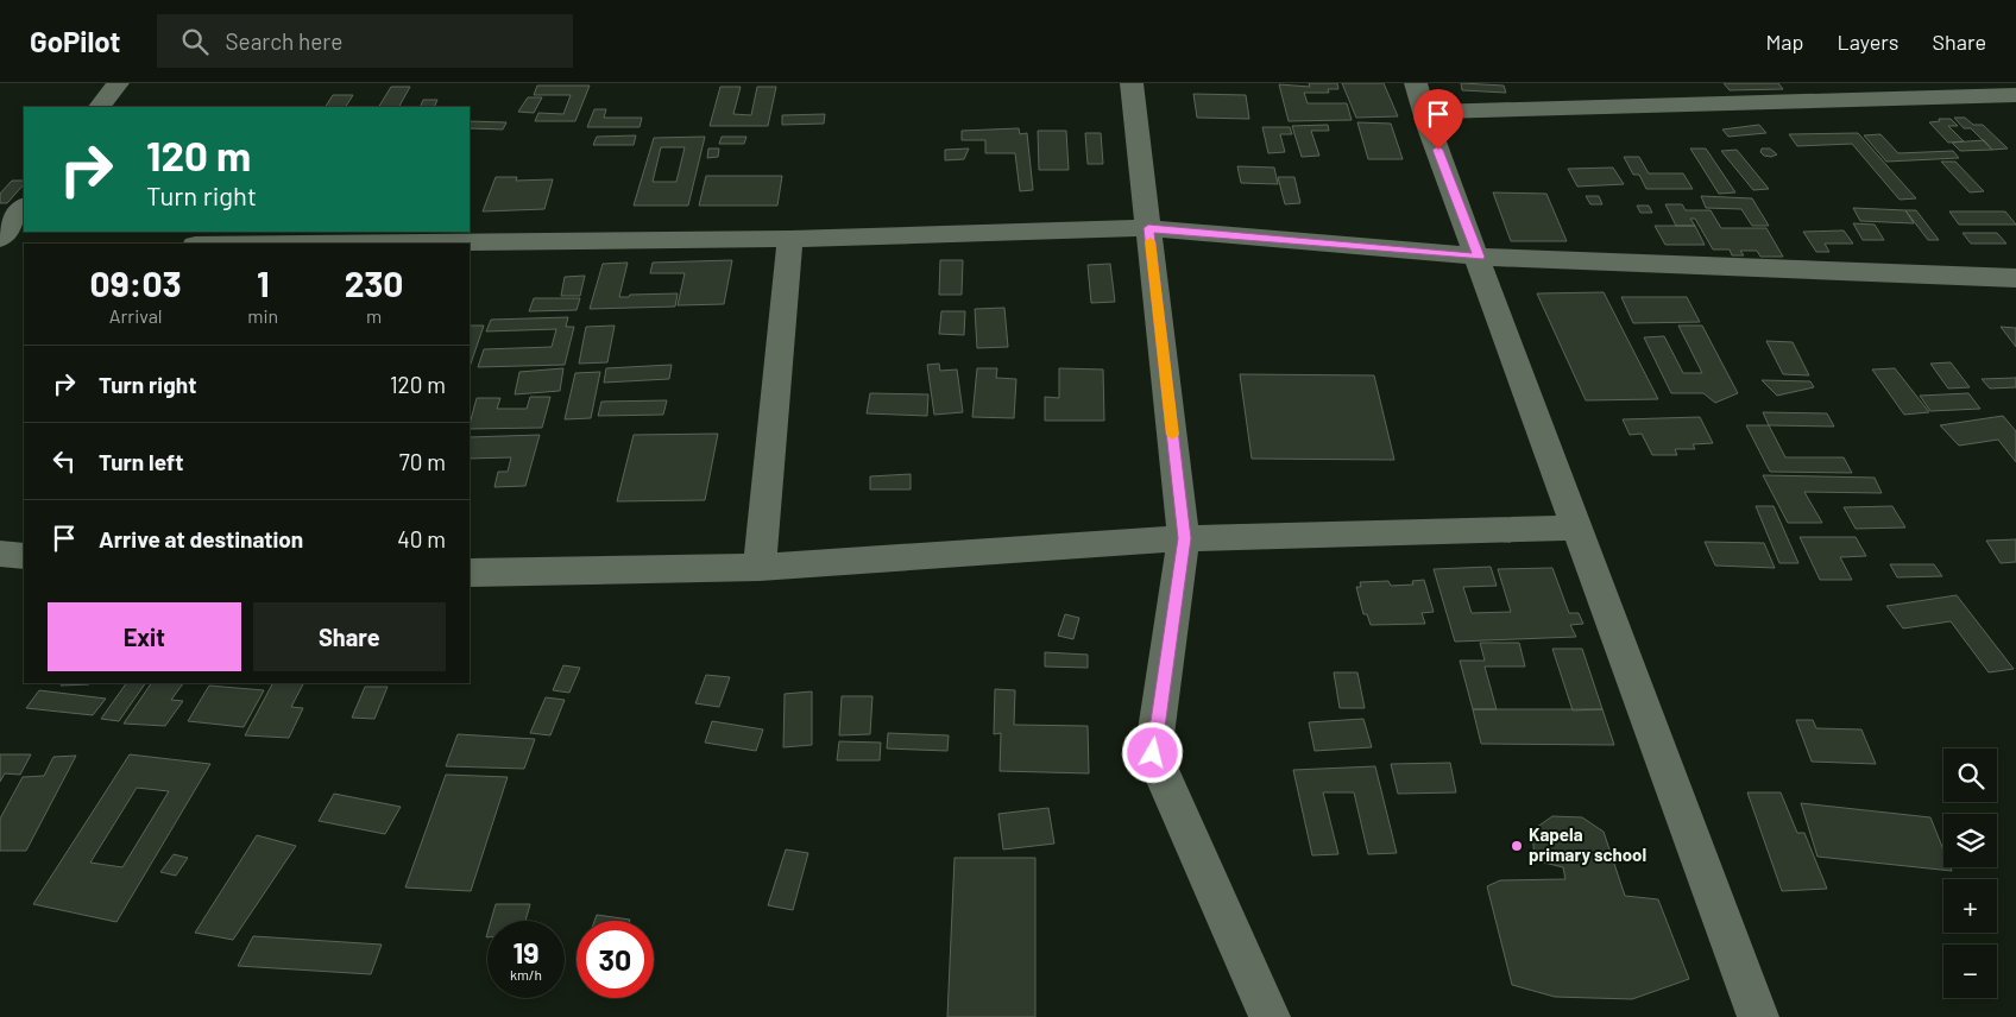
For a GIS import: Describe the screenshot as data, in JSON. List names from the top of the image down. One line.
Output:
{"places":["Kapela primary school"],"page":{"header":"GoPilot","search":"Search here","nav":["Map","Layers","Share"],"turn":["120 m","Turn right"],"eta":["09:03","Arrival","1","min","230","m"],"list":[{"name":"Turn right","value":"120 m"},{"name":"Turn left","value":"70 m"},{"name":"Arrive at destination","value":"40 m"}],"buttons":["Exit","Share"],"map_buttons":["+","−"],"speed":"19 km/h","limit":"30"}}
